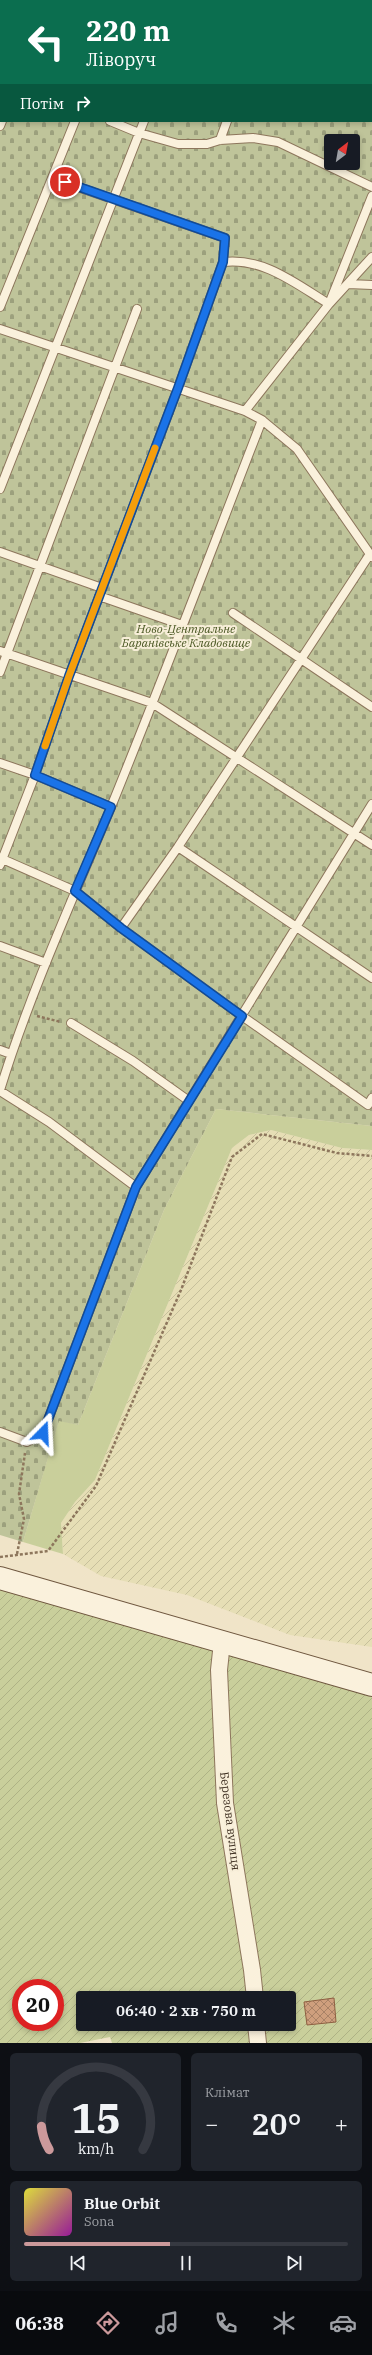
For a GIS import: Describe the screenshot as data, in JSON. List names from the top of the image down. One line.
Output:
{"streets":{"street":["Березова вулиця"]},"parks":["Ново-Центральне Баранівське Кладовище"],"north":"top right","page":{"turn":["220 m","Ліворуч"],"then":"Потім","limit":"20","trip":"06:40 · 2 хв · 750 m","tile":"Клімат","heat":["−","20°","+"],"song":["Blue Orbit","Sona"],"tabs":"06:38","gauge":["15","km/h"]}}
